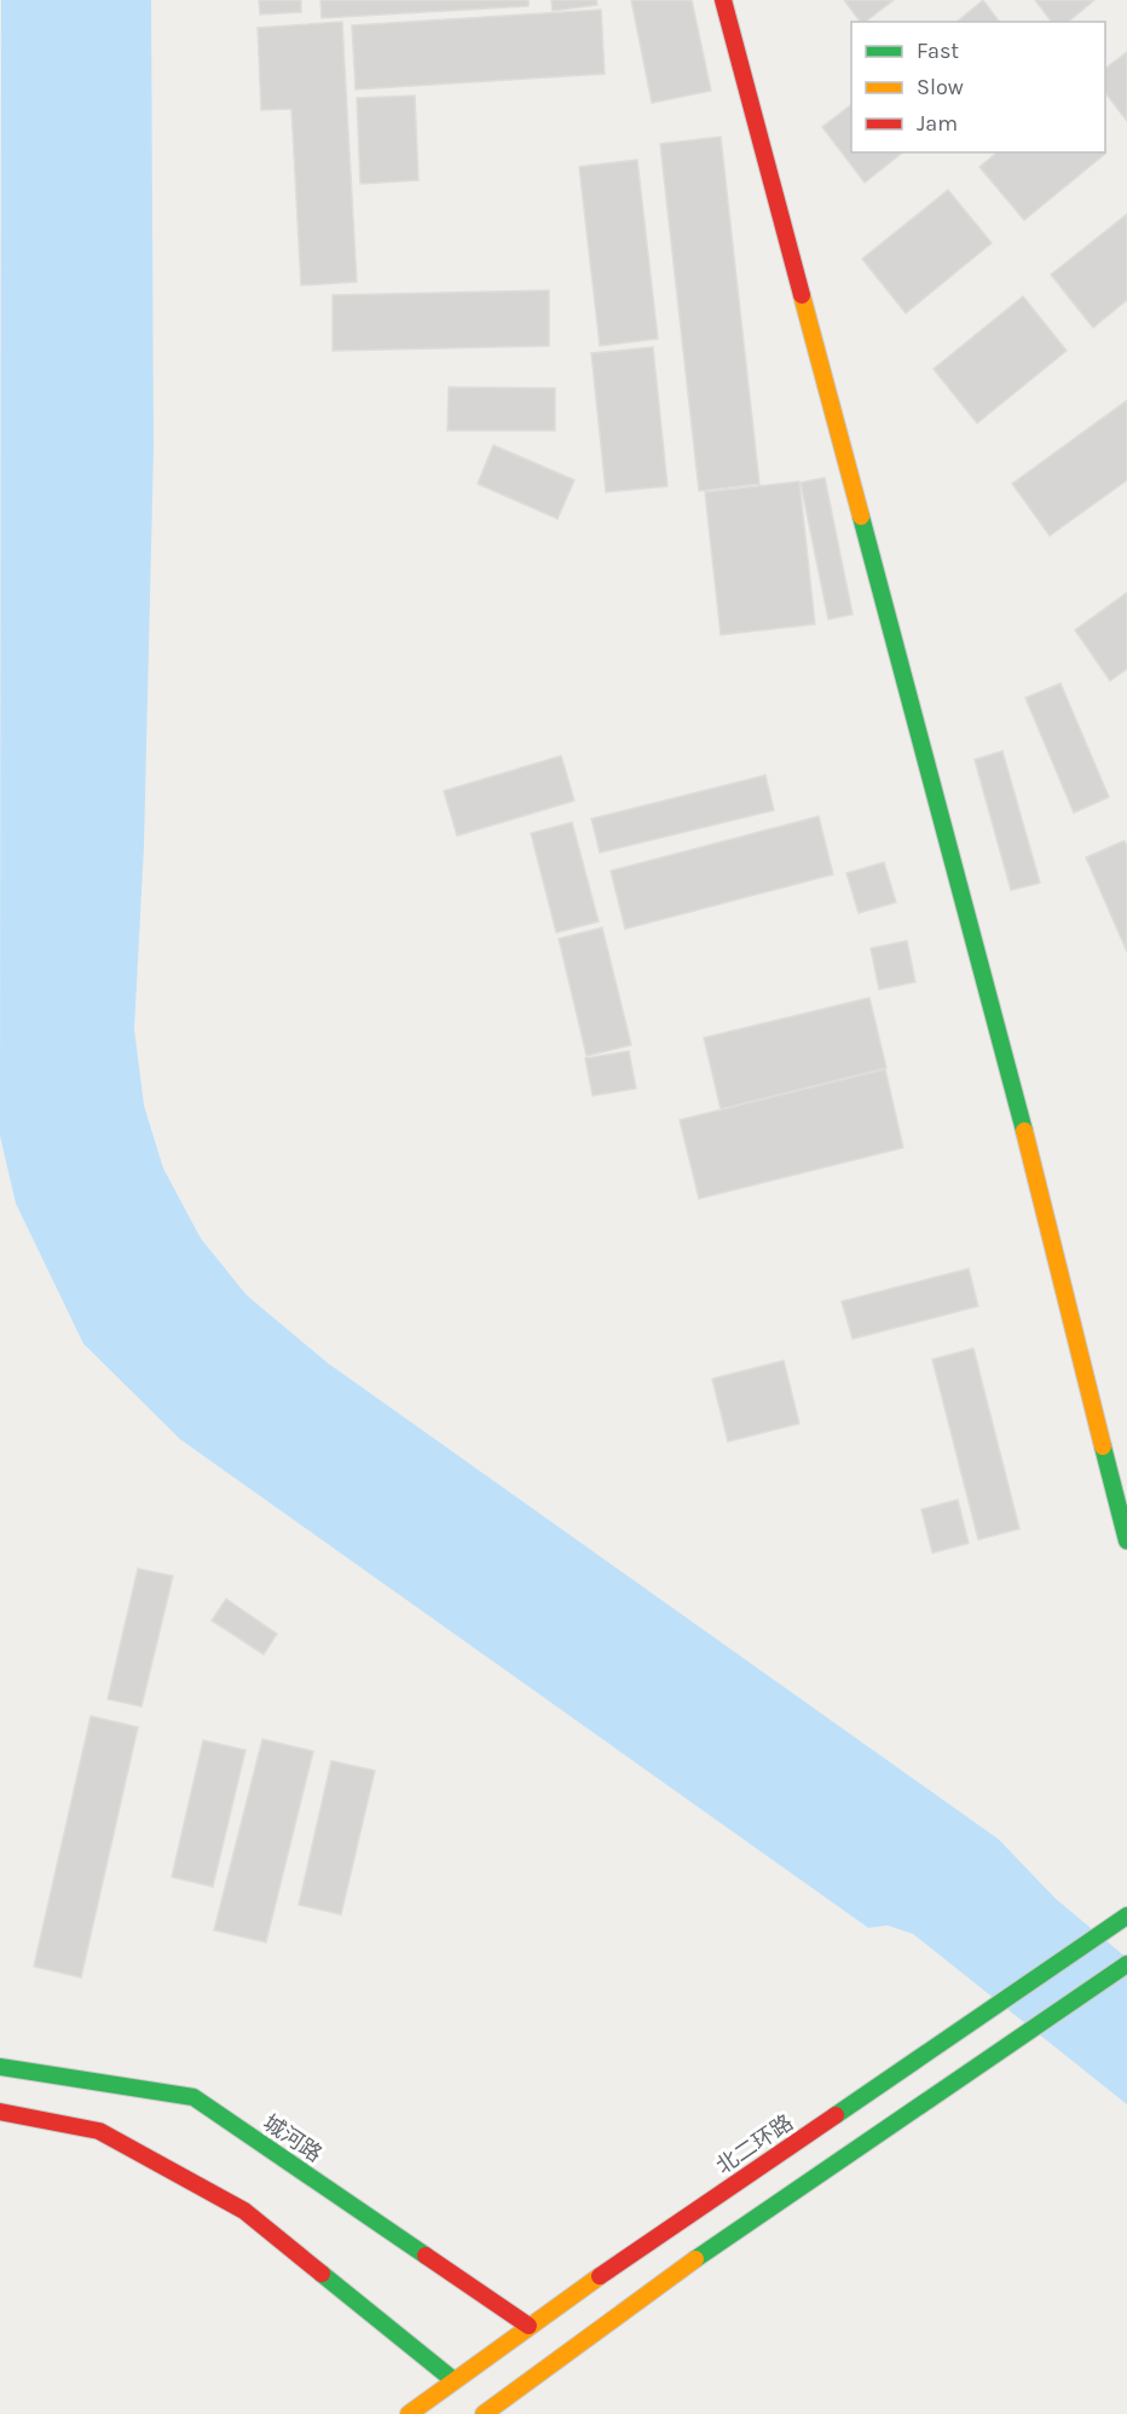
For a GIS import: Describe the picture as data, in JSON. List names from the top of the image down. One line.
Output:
{"streets":{"main road":["城河路","北二环路"]},"crossings":[["城河路","北二环路"]],"legend":["Fast","Slow","Jam"]}
